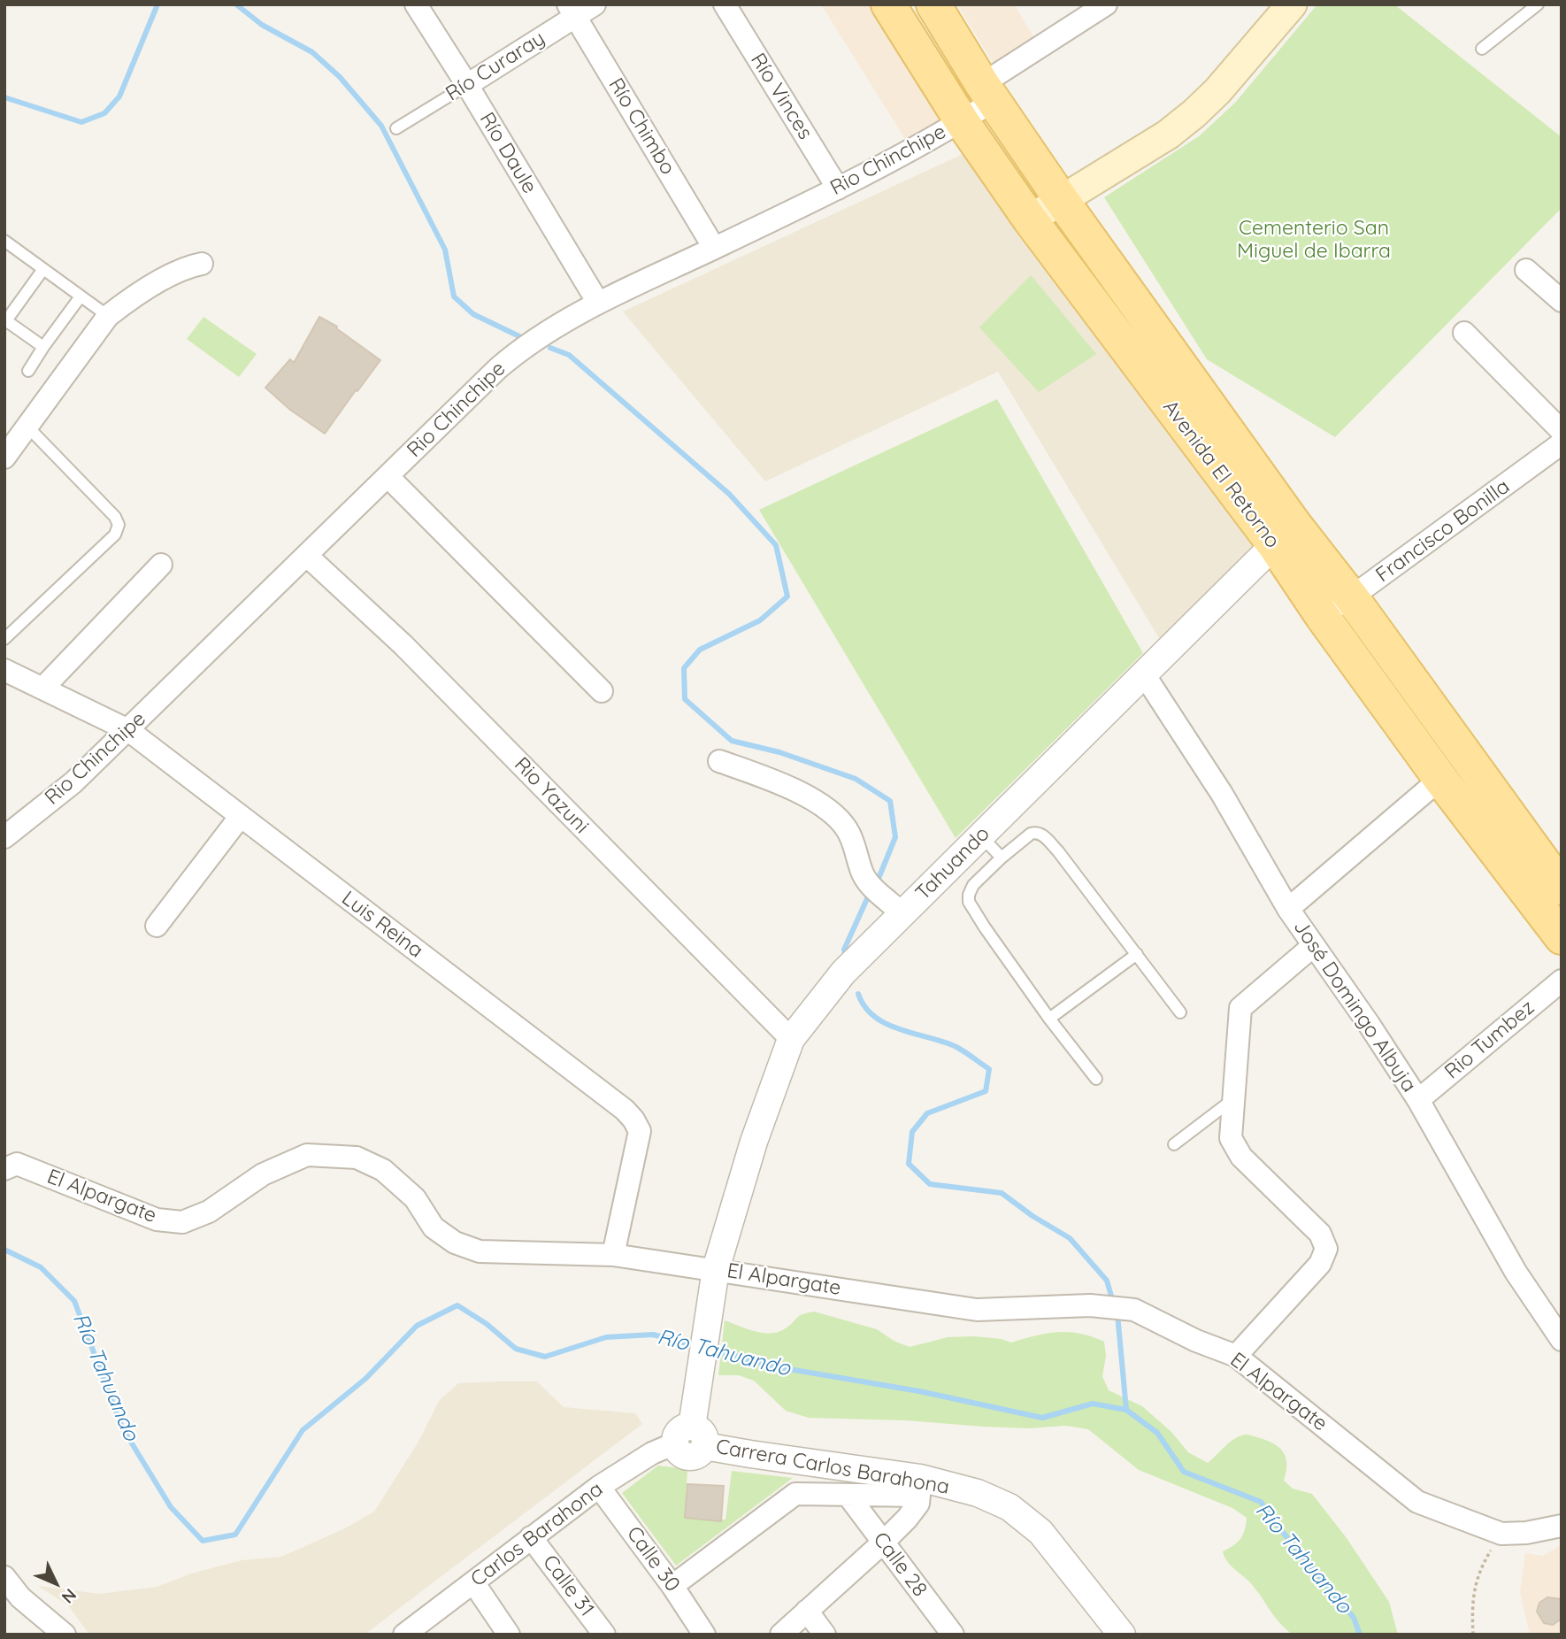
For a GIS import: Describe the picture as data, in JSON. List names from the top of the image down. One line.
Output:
{"streets":{"main road":["Avenida El Retorno"],"street":["Río Curaray","Río Vinces","Río Chimbo","Río Daule","Rio Chinchipe","Francisco Bonilla","Rio Yazuni","Tahuando","Luis Reina","José Domingo Albuja","Rio Tumbez","El Alpargate","Carrera Carlos Barahona","Carlos Barahona","Calle 30","Calle 28","Calle 31"]},"crossings":[["Río Curaray","Río Chimbo"],["Río Curaray","Río Daule"],["Río Vinces","Rio Chinchipe"],["Río Chimbo","Rio Chinchipe"],["Río Daule","Rio Chinchipe"],["Rio Chinchipe","Avenida El Retorno"],["Rio Chinchipe","Rio Yazuni"],["Rio Chinchipe","Luis Reina"],["Avenida El Retorno","Francisco Bonilla"],["Avenida El Retorno","Tahuando"],["Rio Yazuni","Tahuando"],["Tahuando","José Domingo Albuja"],["Tahuando","El Alpargate"],["Tahuando","Carrera Carlos Barahona"],["Tahuando","Carlos Barahona"],["Luis Reina","El Alpargate"],["José Domingo Albuja","Rio Tumbez"],["Carrera Carlos Barahona","Carlos Barahona"],["Carlos Barahona","Calle 30"],["Carlos Barahona","Calle 31"]],"water":["Río Tahuando"],"parks":["Cementerio San Miguel de Ibarra"],"north":"bottom right"}
